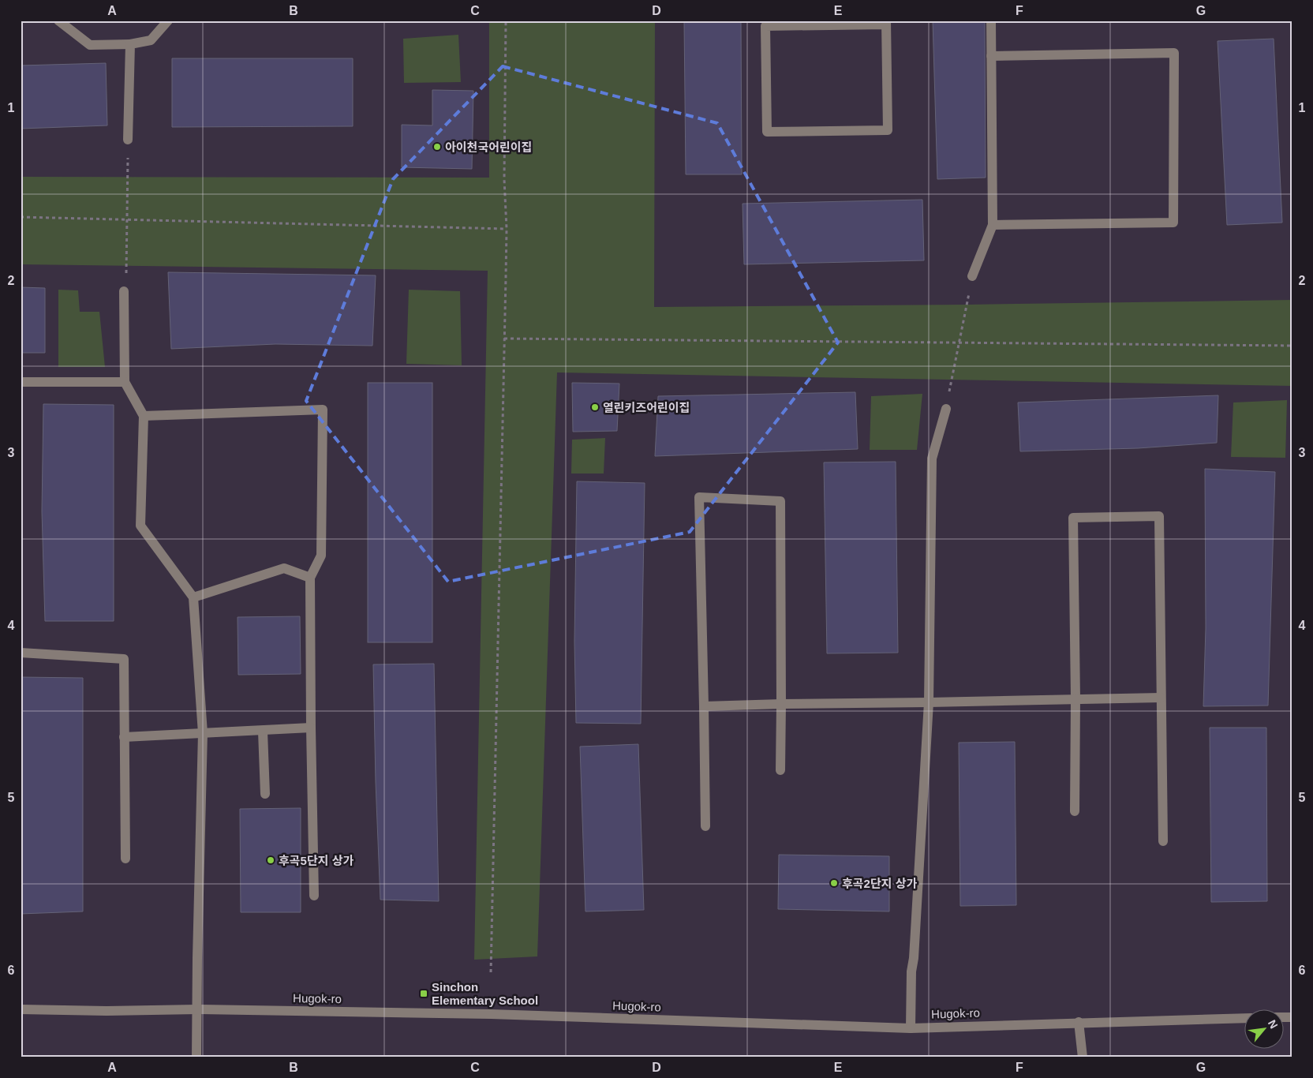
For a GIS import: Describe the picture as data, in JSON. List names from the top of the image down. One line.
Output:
{"streets":{"street":["Hugok-ro"]},"places":{"other":["아이천국어린이집","열린키즈어린이집","후곡5단지 상가","후곡2단지 상가"],"transit":["Sinchon Elementary School"]},"north":"top right","grid":{"columns":["A","B","C","D","E","F","G"],"rows":["1","2","3","4","5","6"]}}
